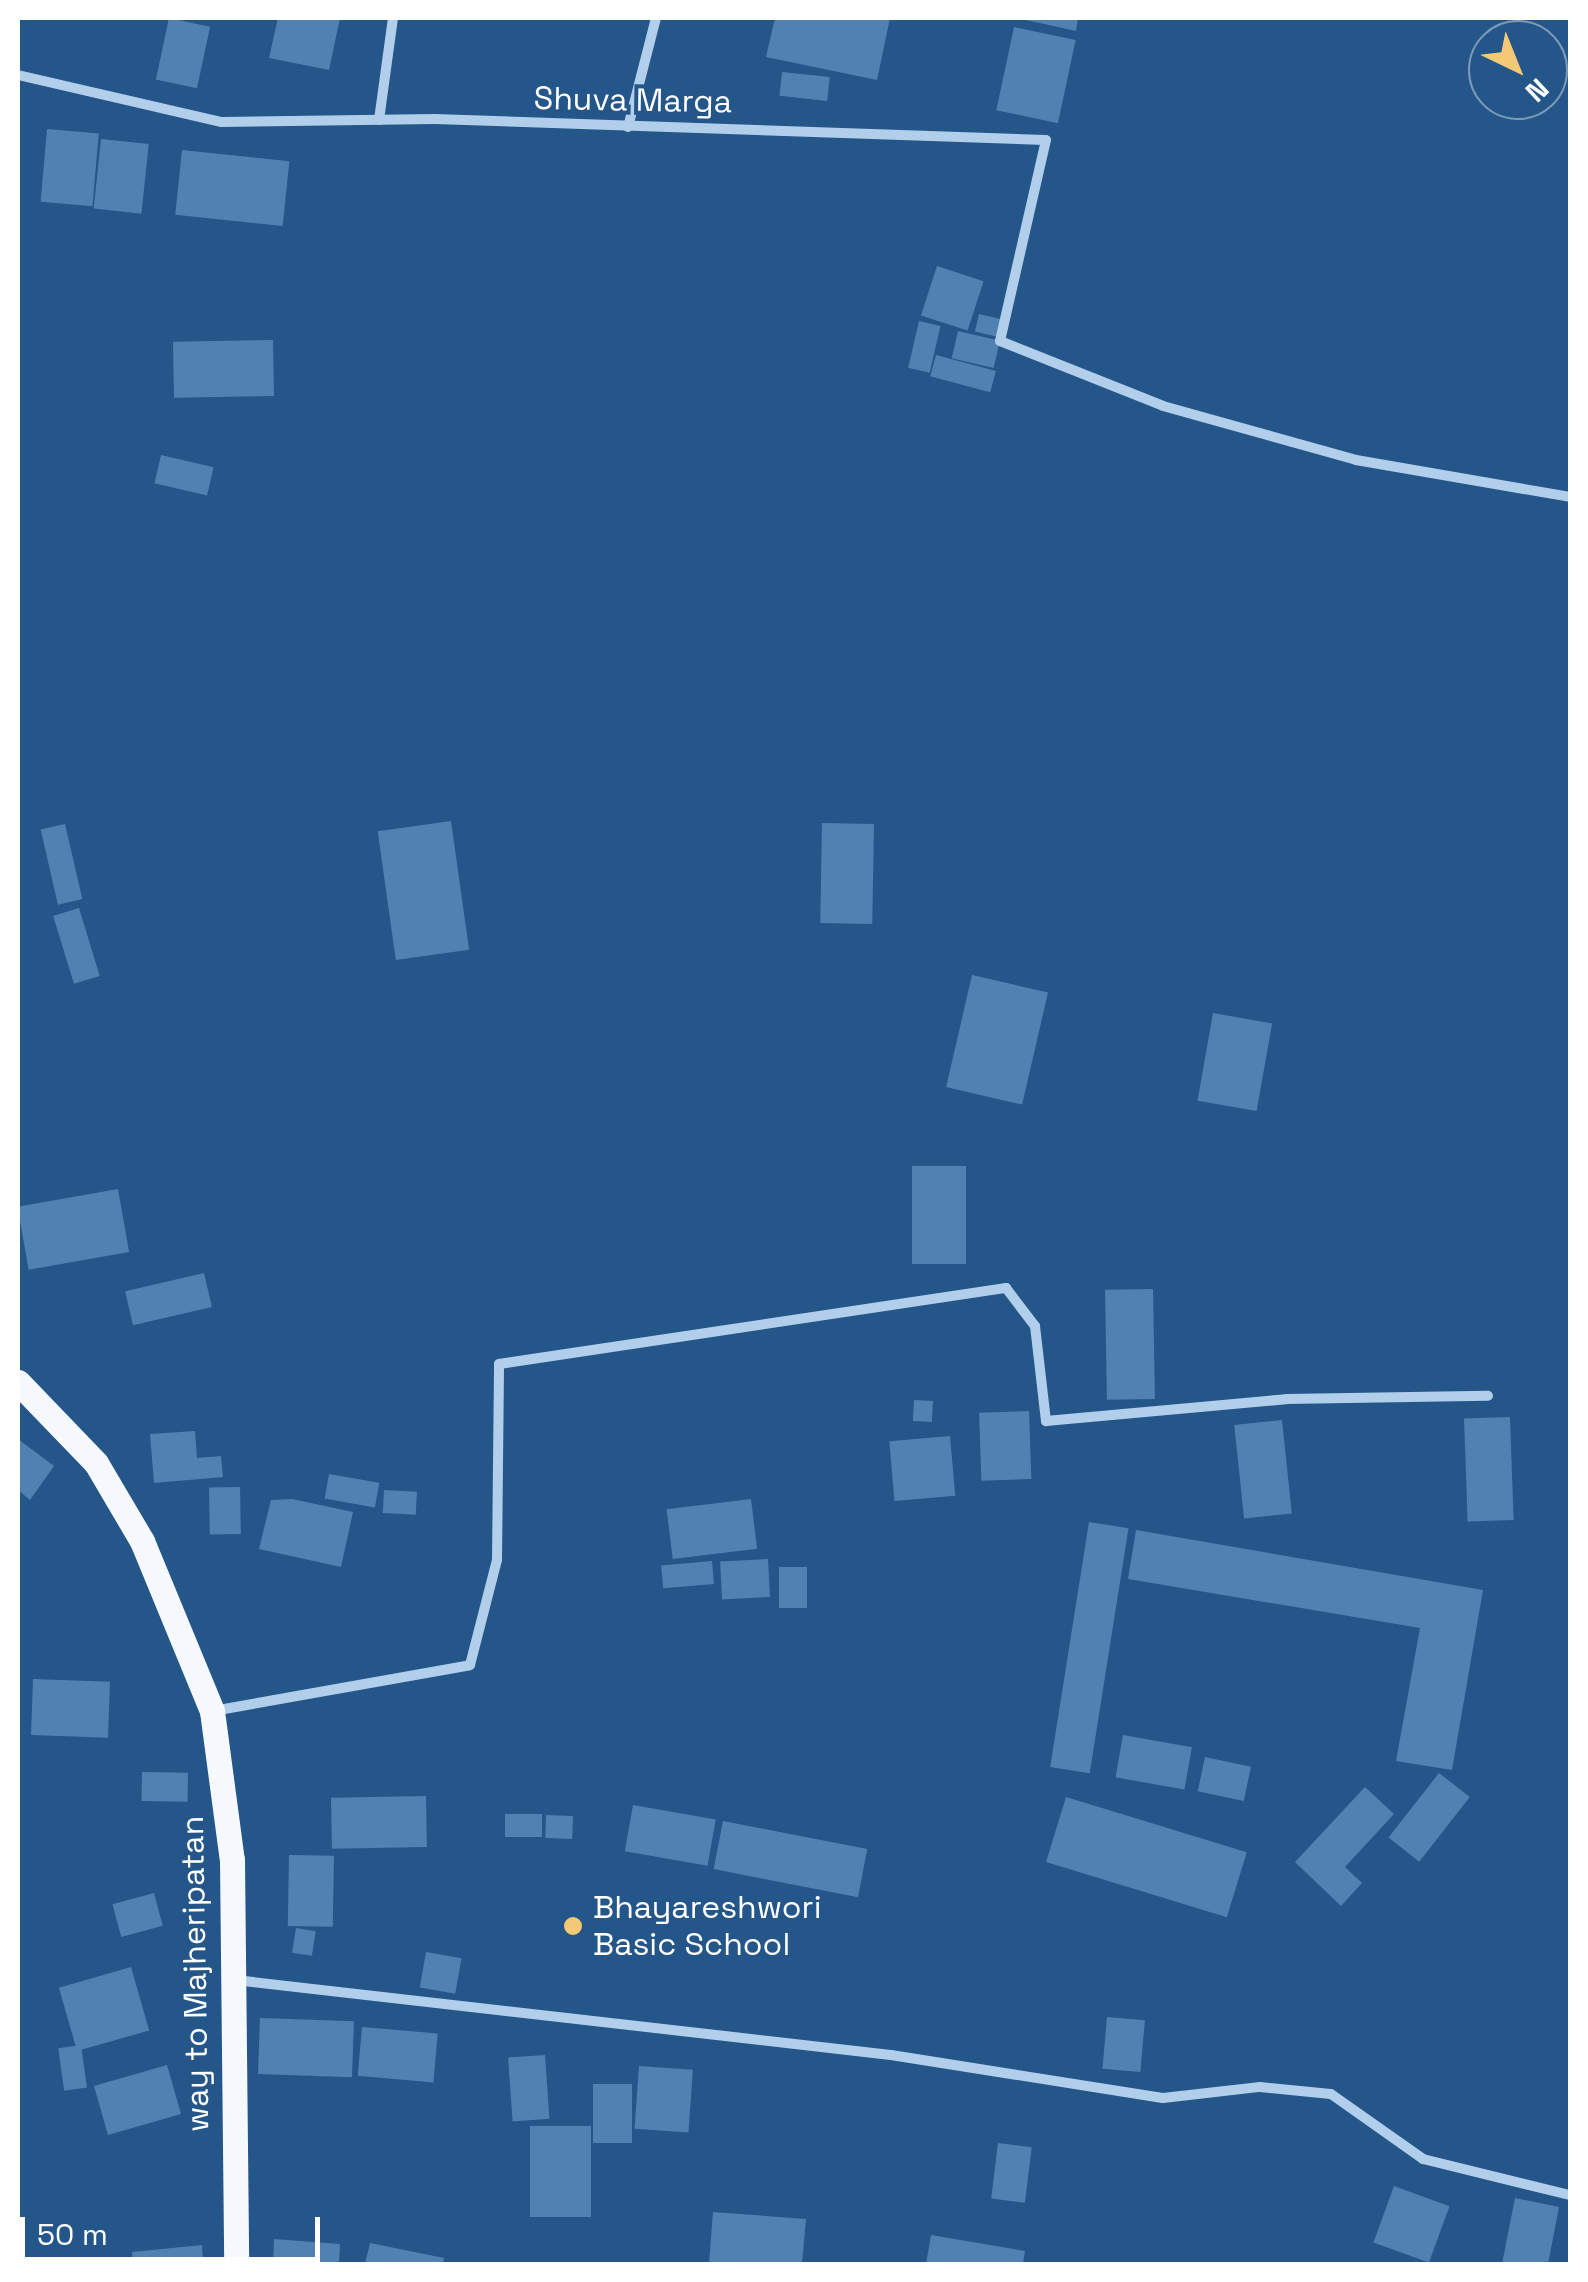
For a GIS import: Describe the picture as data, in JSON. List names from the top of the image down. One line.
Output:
{"streets":{"main road":["way to Majheripatan"],"street":["Shuva Marga"]},"places":["Bhayareshwori Basic School"],"scale_bar":"50 m","north":"bottom right"}
